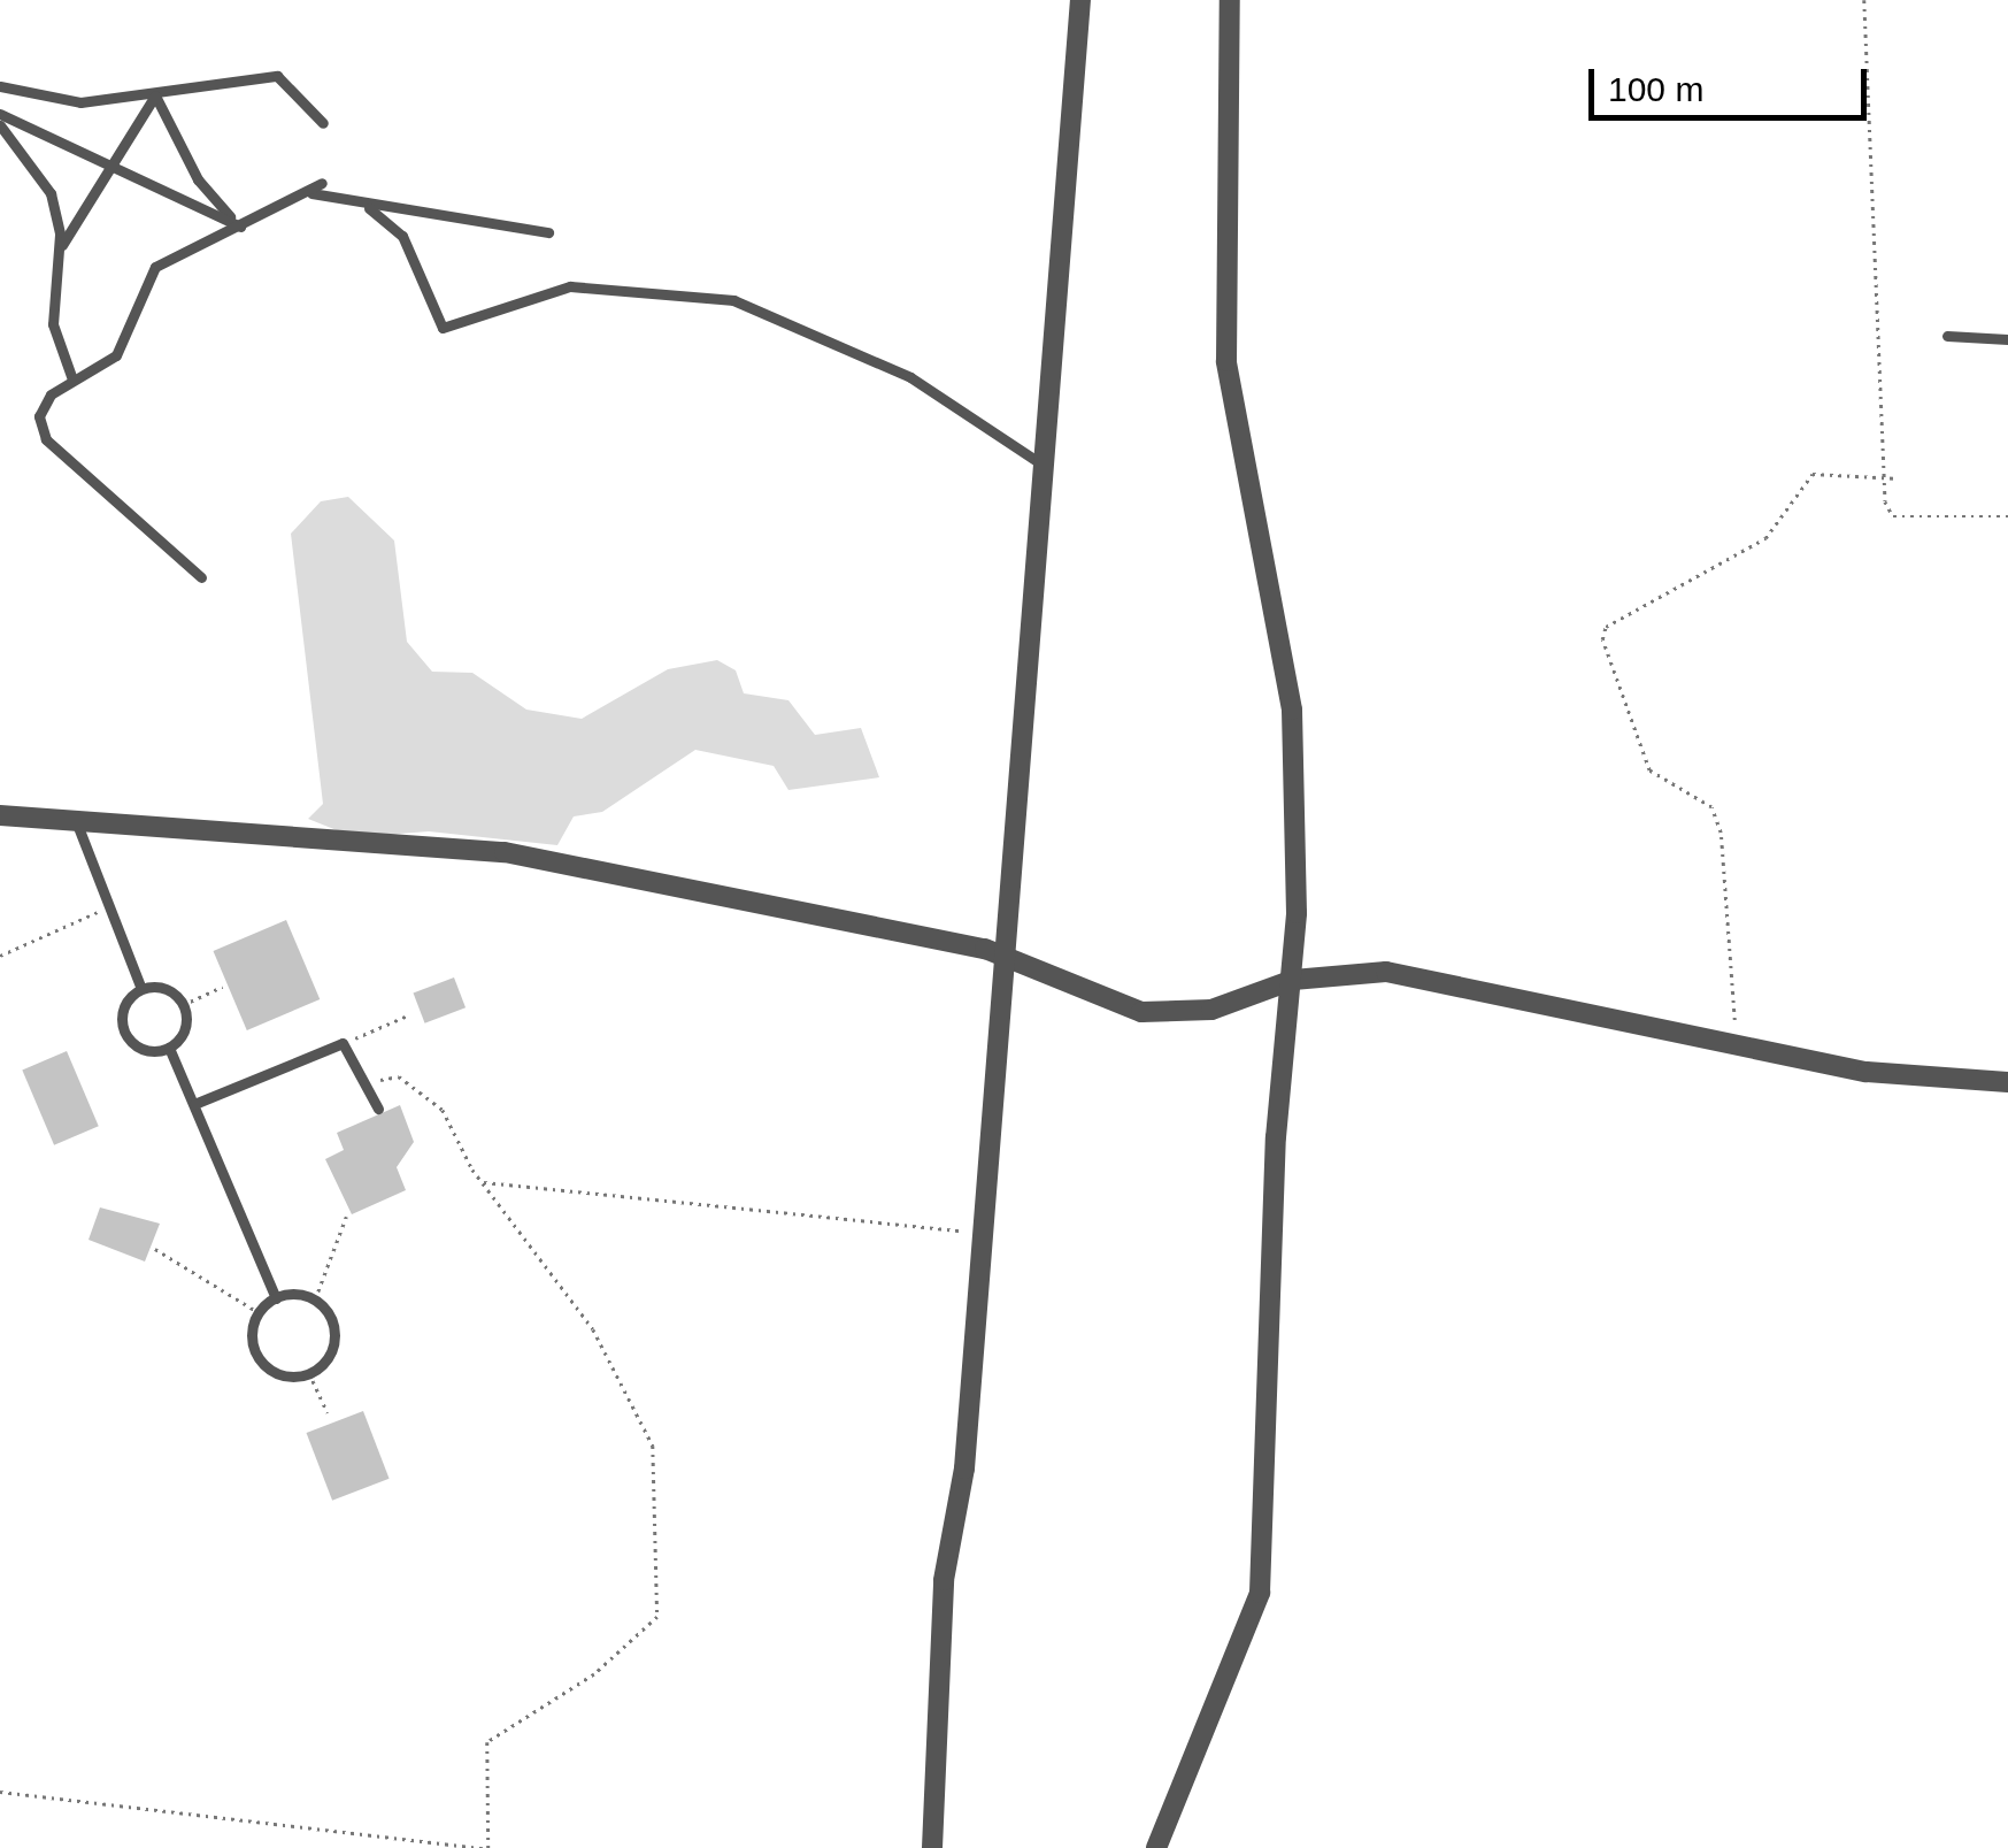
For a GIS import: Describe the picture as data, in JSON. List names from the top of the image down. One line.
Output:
{"scale_bar":"100 m"}
